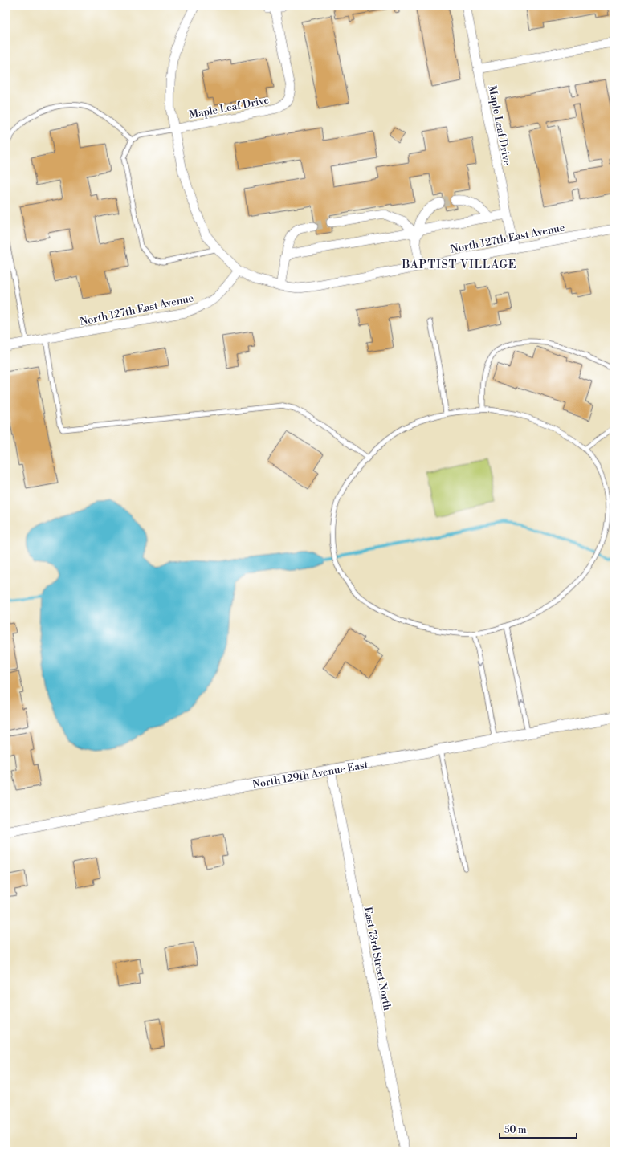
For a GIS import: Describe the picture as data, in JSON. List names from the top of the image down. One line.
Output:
{"streets":{"street":["Maple Leaf Drive","North 127th East Avenue","North 129th Avenue East","East 73rd Street North"]},"crossings":[["Maple Leaf Drive","North 127th East Avenue"],["North 129th Avenue East","East 73rd Street North"]],"districts":["BAPTIST VILLAGE"],"scale_bar":"50 m"}
